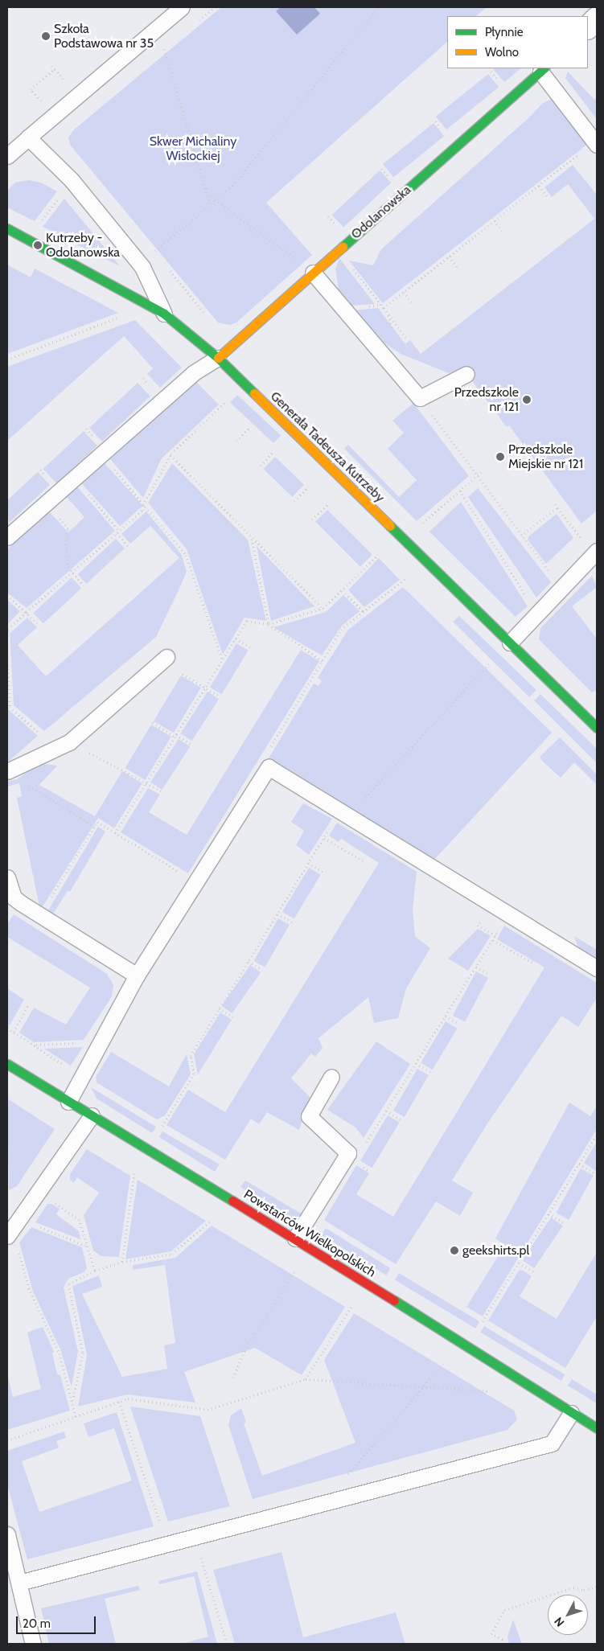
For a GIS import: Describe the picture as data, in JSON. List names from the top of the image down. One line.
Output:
{"streets":{"street":["Odolanowska","Generała Tadeusza Kutrzeby","Powstańców Wielkopolskich"]},"crossings":[["Odolanowska","Generała Tadeusza Kutrzeby"]],"parks":["Skwer Michaliny Wisłockiej"],"places":["Szkoła Podstawowa nr 35","Kutrzeby - Odolanowska","Przedszkole nr 121","Przedszkole Miejskie nr 121","geekshirts.pl"],"legend":["Płynnie","Wolno"],"scale_bar":"20 m","north":"bottom left"}
